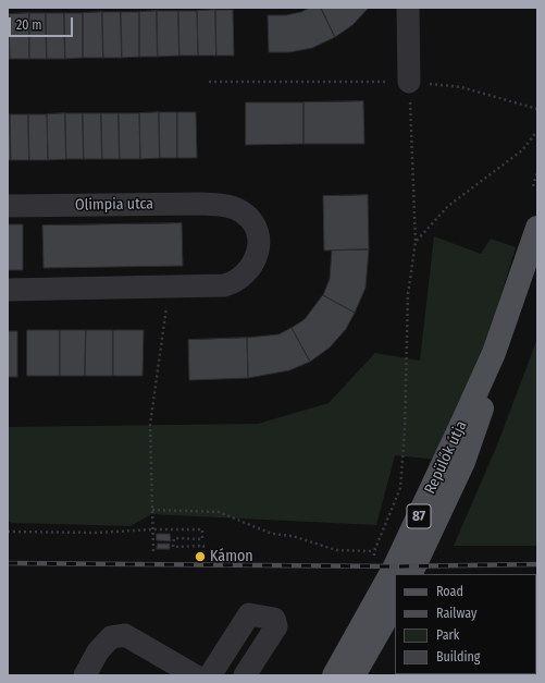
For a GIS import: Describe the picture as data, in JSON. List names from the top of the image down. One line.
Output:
{"streets":{"main road":["Repülők útja","87"],"street":["Olimpia utca"]},"places":["Kámon"],"legend":["Road","Railway","Park","Building"],"scale_bar":"20 m"}
